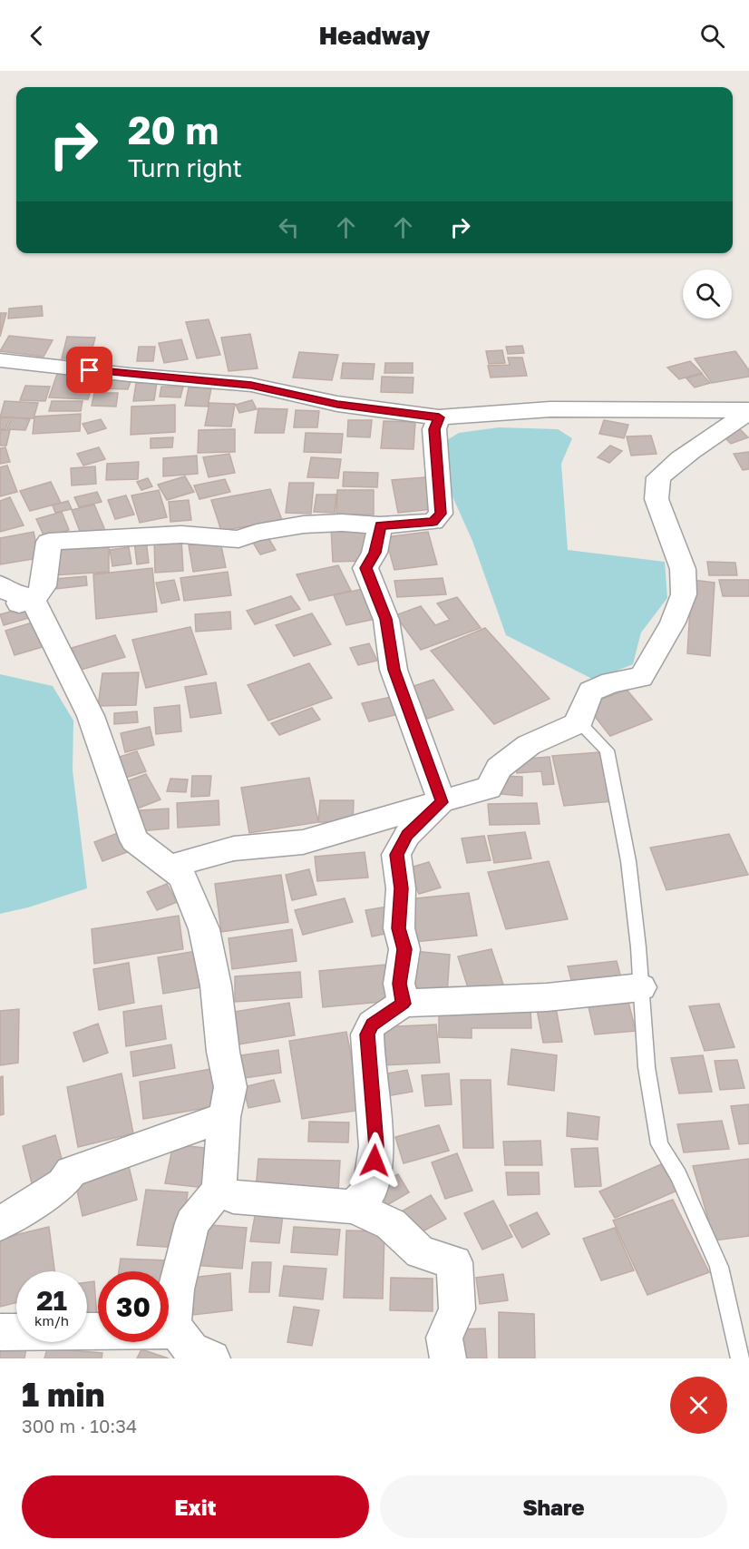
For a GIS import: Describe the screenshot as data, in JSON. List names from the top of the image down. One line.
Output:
{"page":{"header":"Headway","turn":["20 m","Turn right"],"speed":"21 km/h","limit":"30","heading":["1 min","300 m · 10:34"],"buttons":["Exit","Share"]}}
